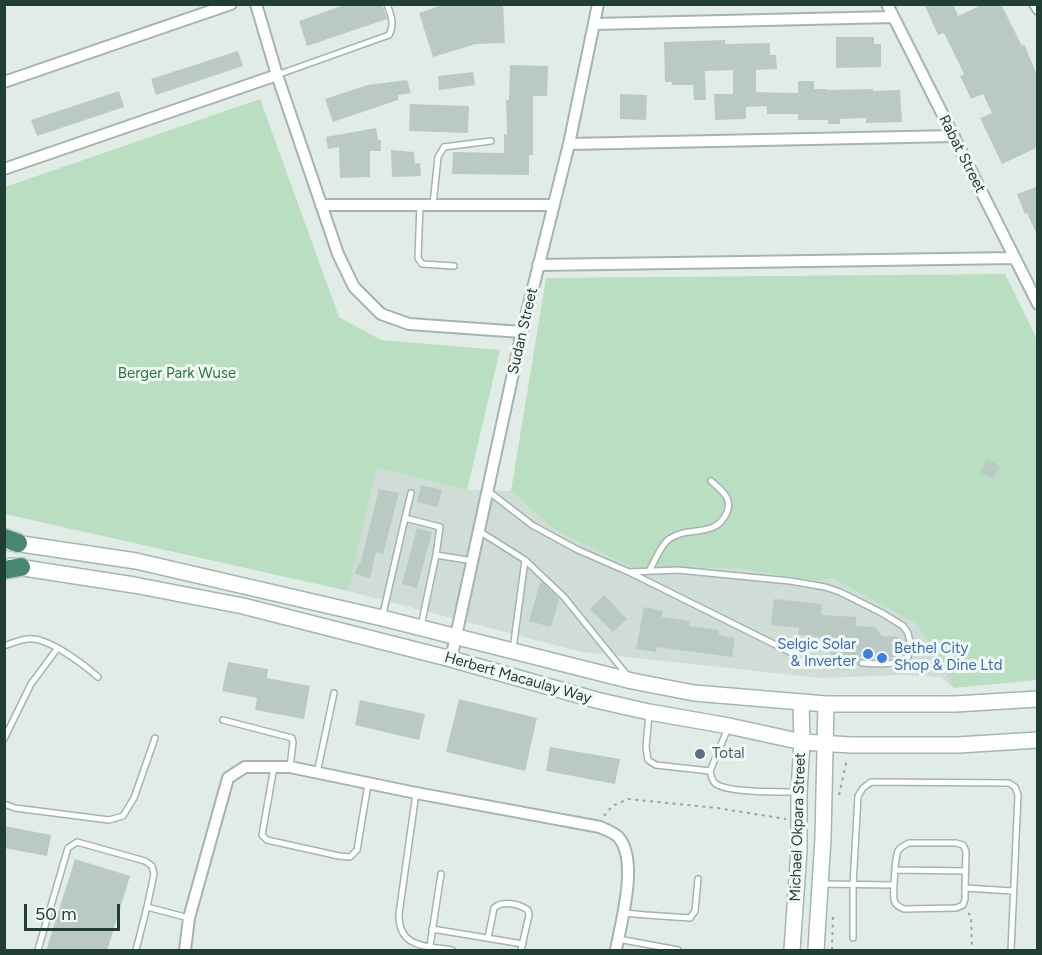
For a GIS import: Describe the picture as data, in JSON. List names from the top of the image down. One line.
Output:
{"streets":{"main road":["Herbert Macaulay Way","Michael Okpara Street"],"street":["Rabat Street","Sudan Street"]},"crossings":[["Sudan Street","Herbert Macaulay Way"],["Herbert Macaulay Way","Michael Okpara Street"]],"parks":["Berger Park Wuse"],"places":["Selgic Solar & Inverter","Bethel City Shop & Dine Ltd","Total"],"scale_bar":"50 m"}
